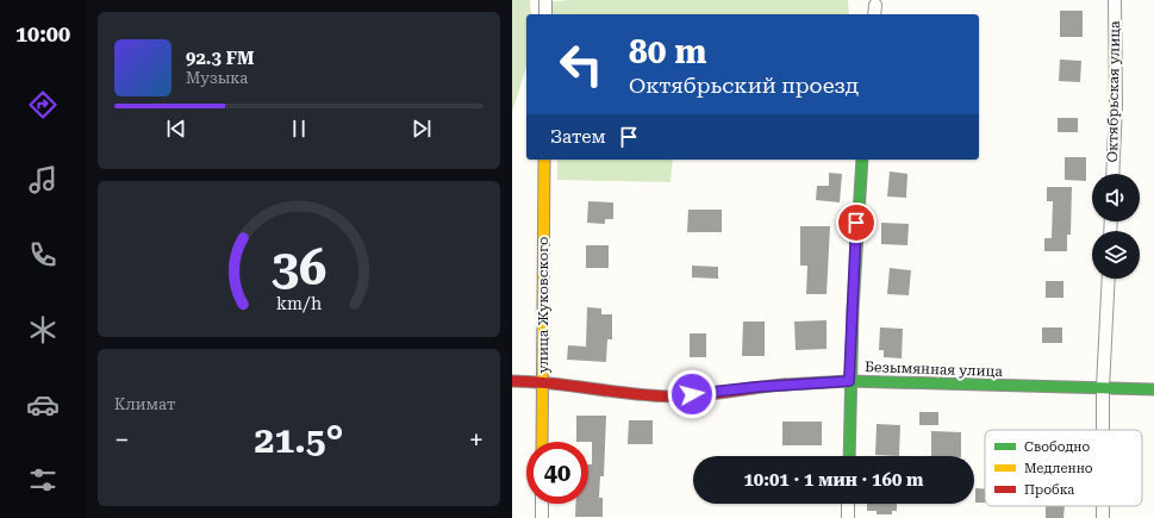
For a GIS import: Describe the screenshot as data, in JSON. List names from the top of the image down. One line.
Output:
{"streets":{"street":["Октябрьская улица","улица Жуковского","Безымянная улица"]},"crossings":[["улица Жуковского","Безымянная улица"]],"legend":["Свободно","Медленно","Пробка"],"page":{"tabs":"10:00","turn":["80 m","Октябрьский проезд"],"song":["92.3 FM","Музыка"],"then":"Затем","tile":"Климат","heat":["−","21.5°","+"],"limit":"40","trip":"10:01 · 1 мин · 160 m","gauge":["36","km/h"]}}
